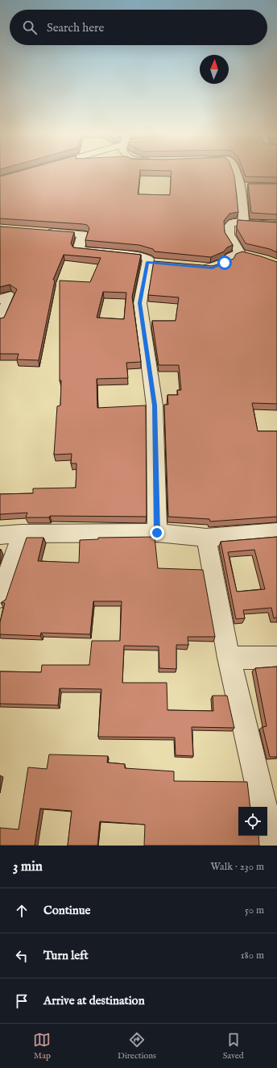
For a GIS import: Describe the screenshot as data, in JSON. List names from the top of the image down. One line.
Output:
{"north":"top","page":{"search":"Search here","heading":["3 min","Walk · 230 m"],"list":[["Continue","50 m"],["Turn left","180 m"],"Arrive at destination"],"nav":["Map","Directions","Saved"]}}
